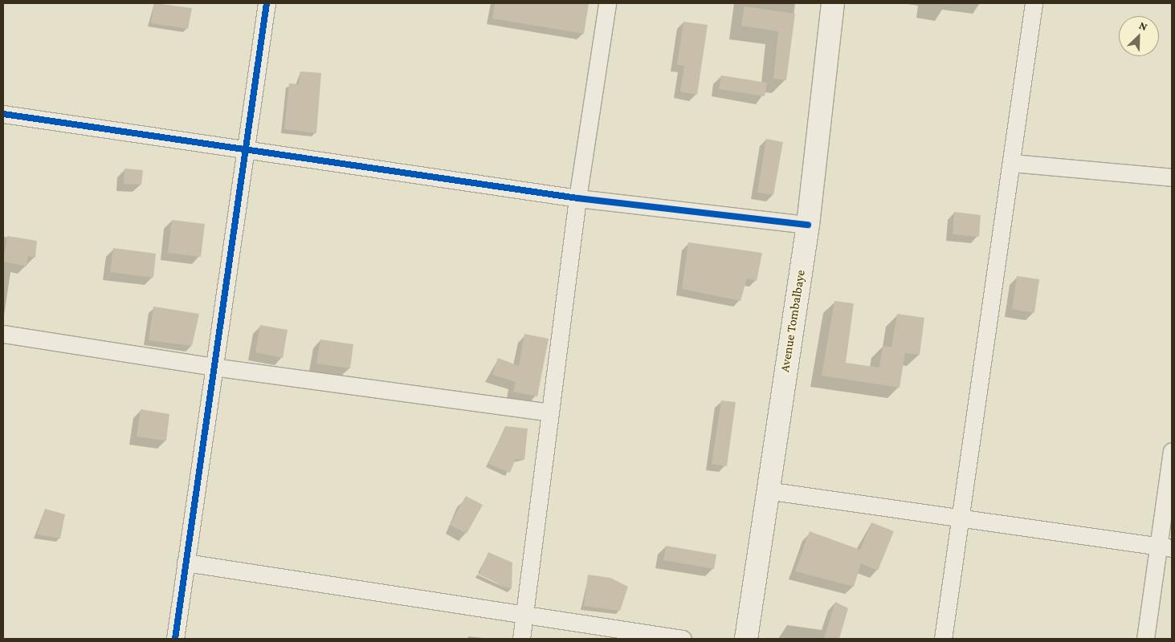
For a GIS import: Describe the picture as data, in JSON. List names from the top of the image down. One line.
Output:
{"streets":{"main road":["Avenue Tombalbaye"]},"north":"top right"}
